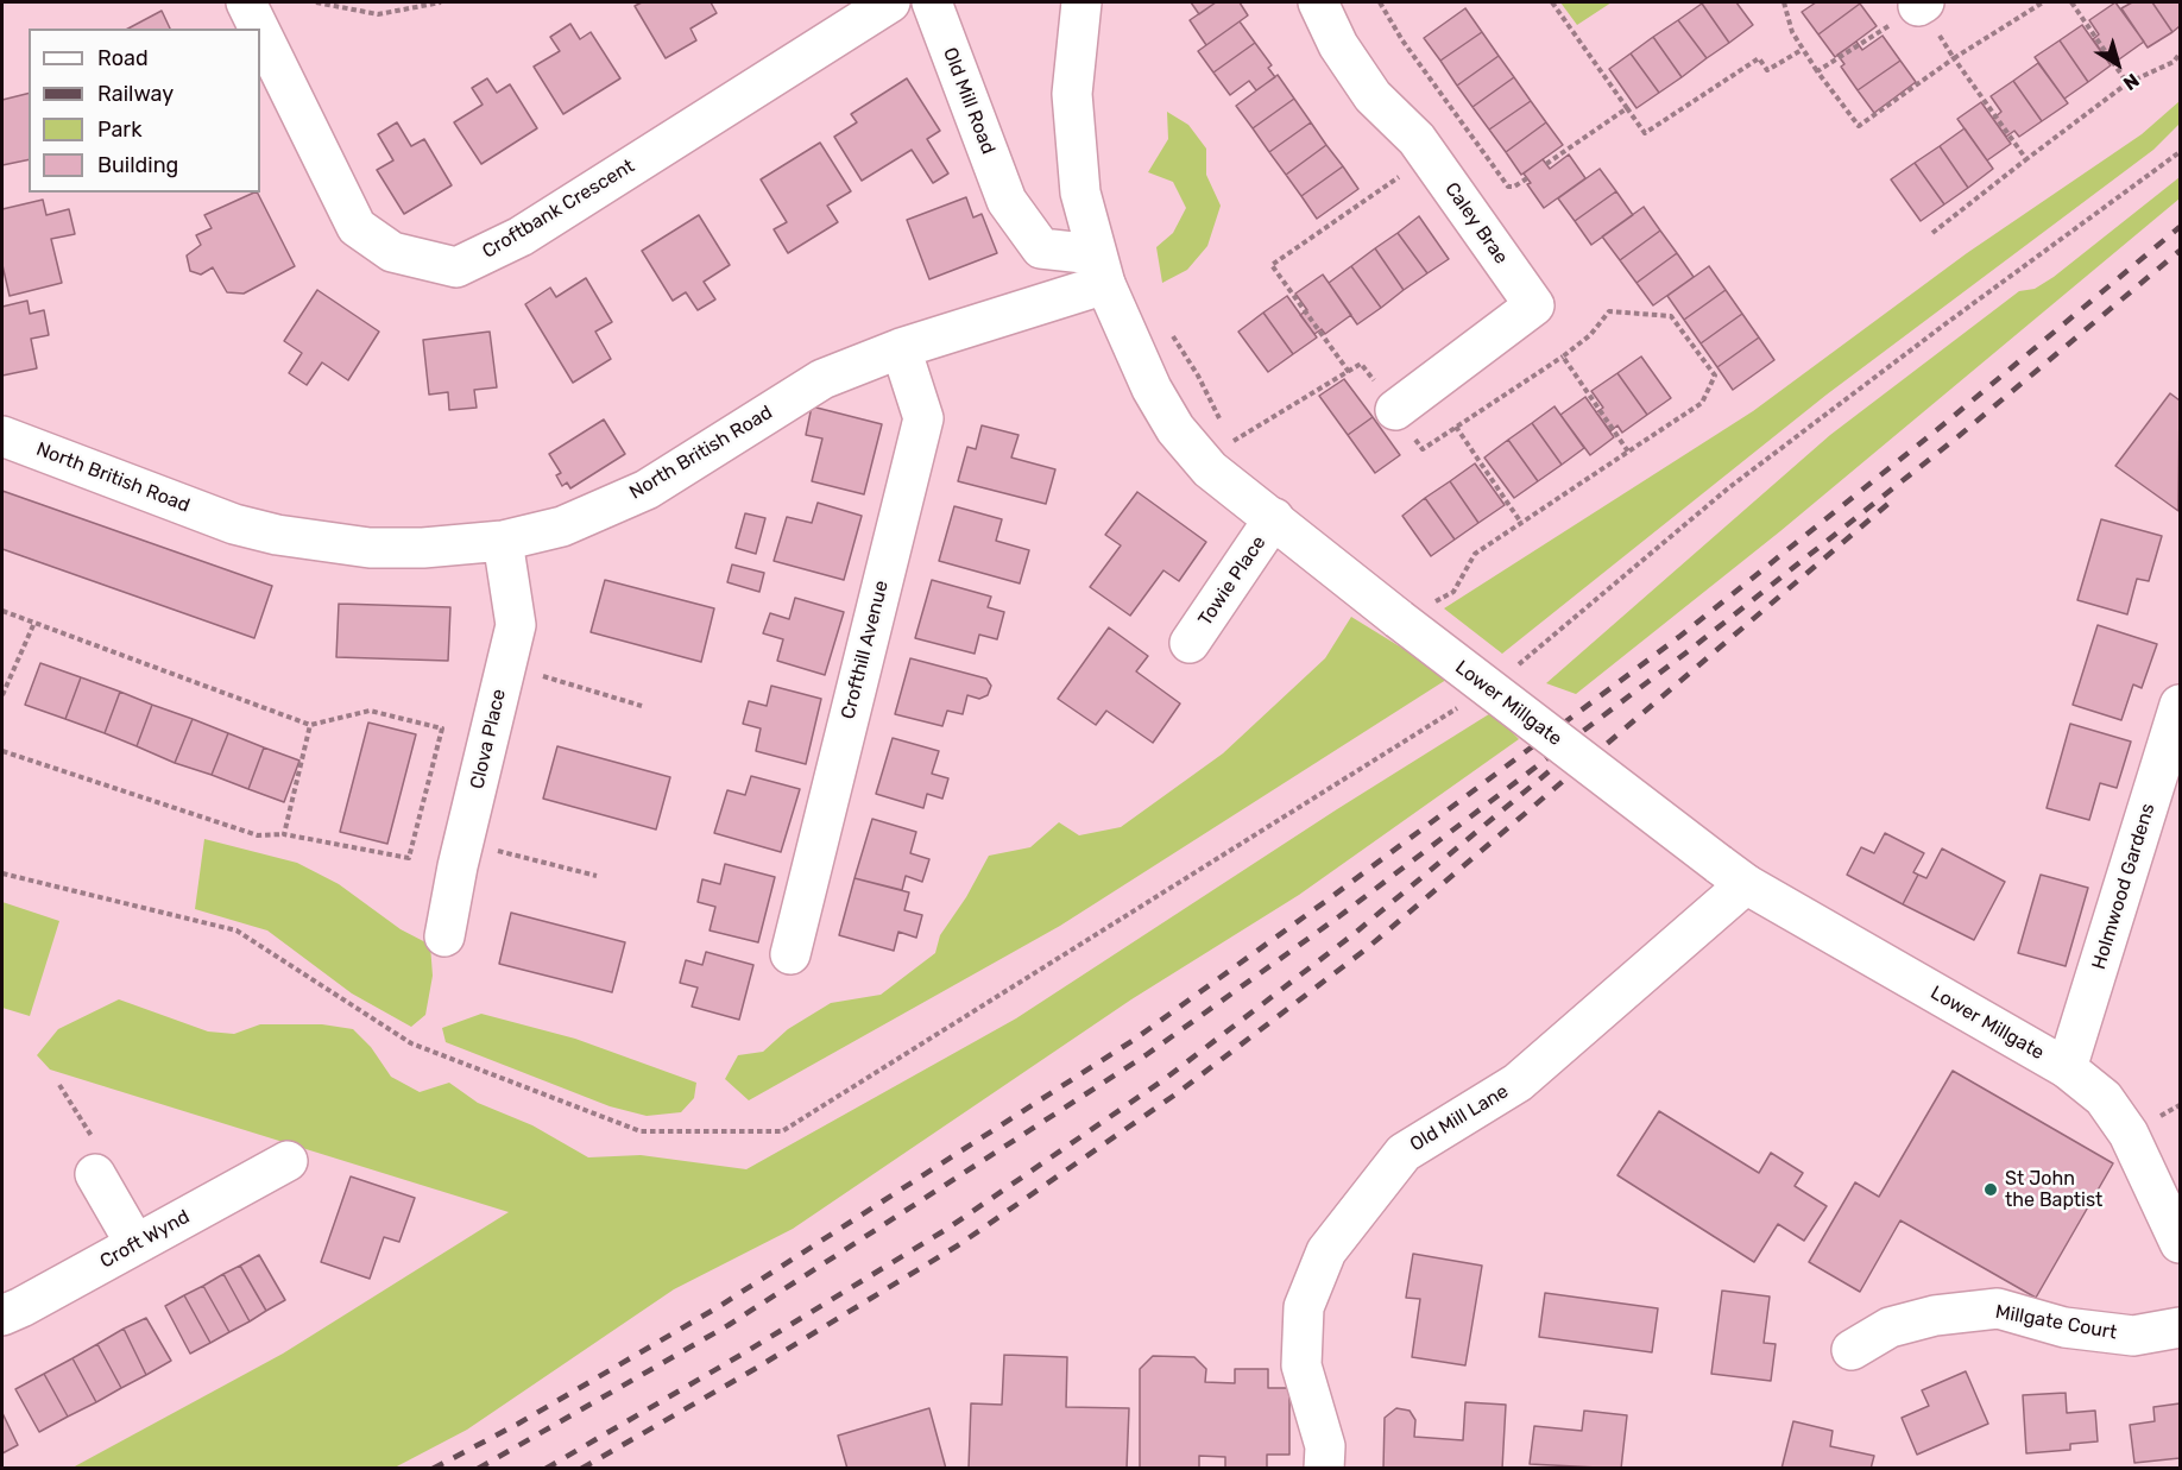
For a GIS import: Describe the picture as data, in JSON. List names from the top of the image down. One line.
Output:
{"streets":{"street":["Old Mill Road","Croftbank Crescent","Caley Brae","North British Road","Towie Place","Crofthill Avenue","Lower Millgate","Clova Place","Holmwood Gardens","Old Mill Lane","Croft Wynd","Millgate Court"]},"crossings":[["Old Mill Road","North British Road"],["Old Mill Road","Lower Millgate"],["North British Road","Crofthill Avenue"],["North British Road","Lower Millgate"],["North British Road","Clova Place"],["Towie Place","Lower Millgate"],["Lower Millgate","Holmwood Gardens"],["Lower Millgate","Old Mill Lane"]],"places":["St John the Baptist"],"legend":["Road","Railway","Park","Building"],"north":"bottom right"}
